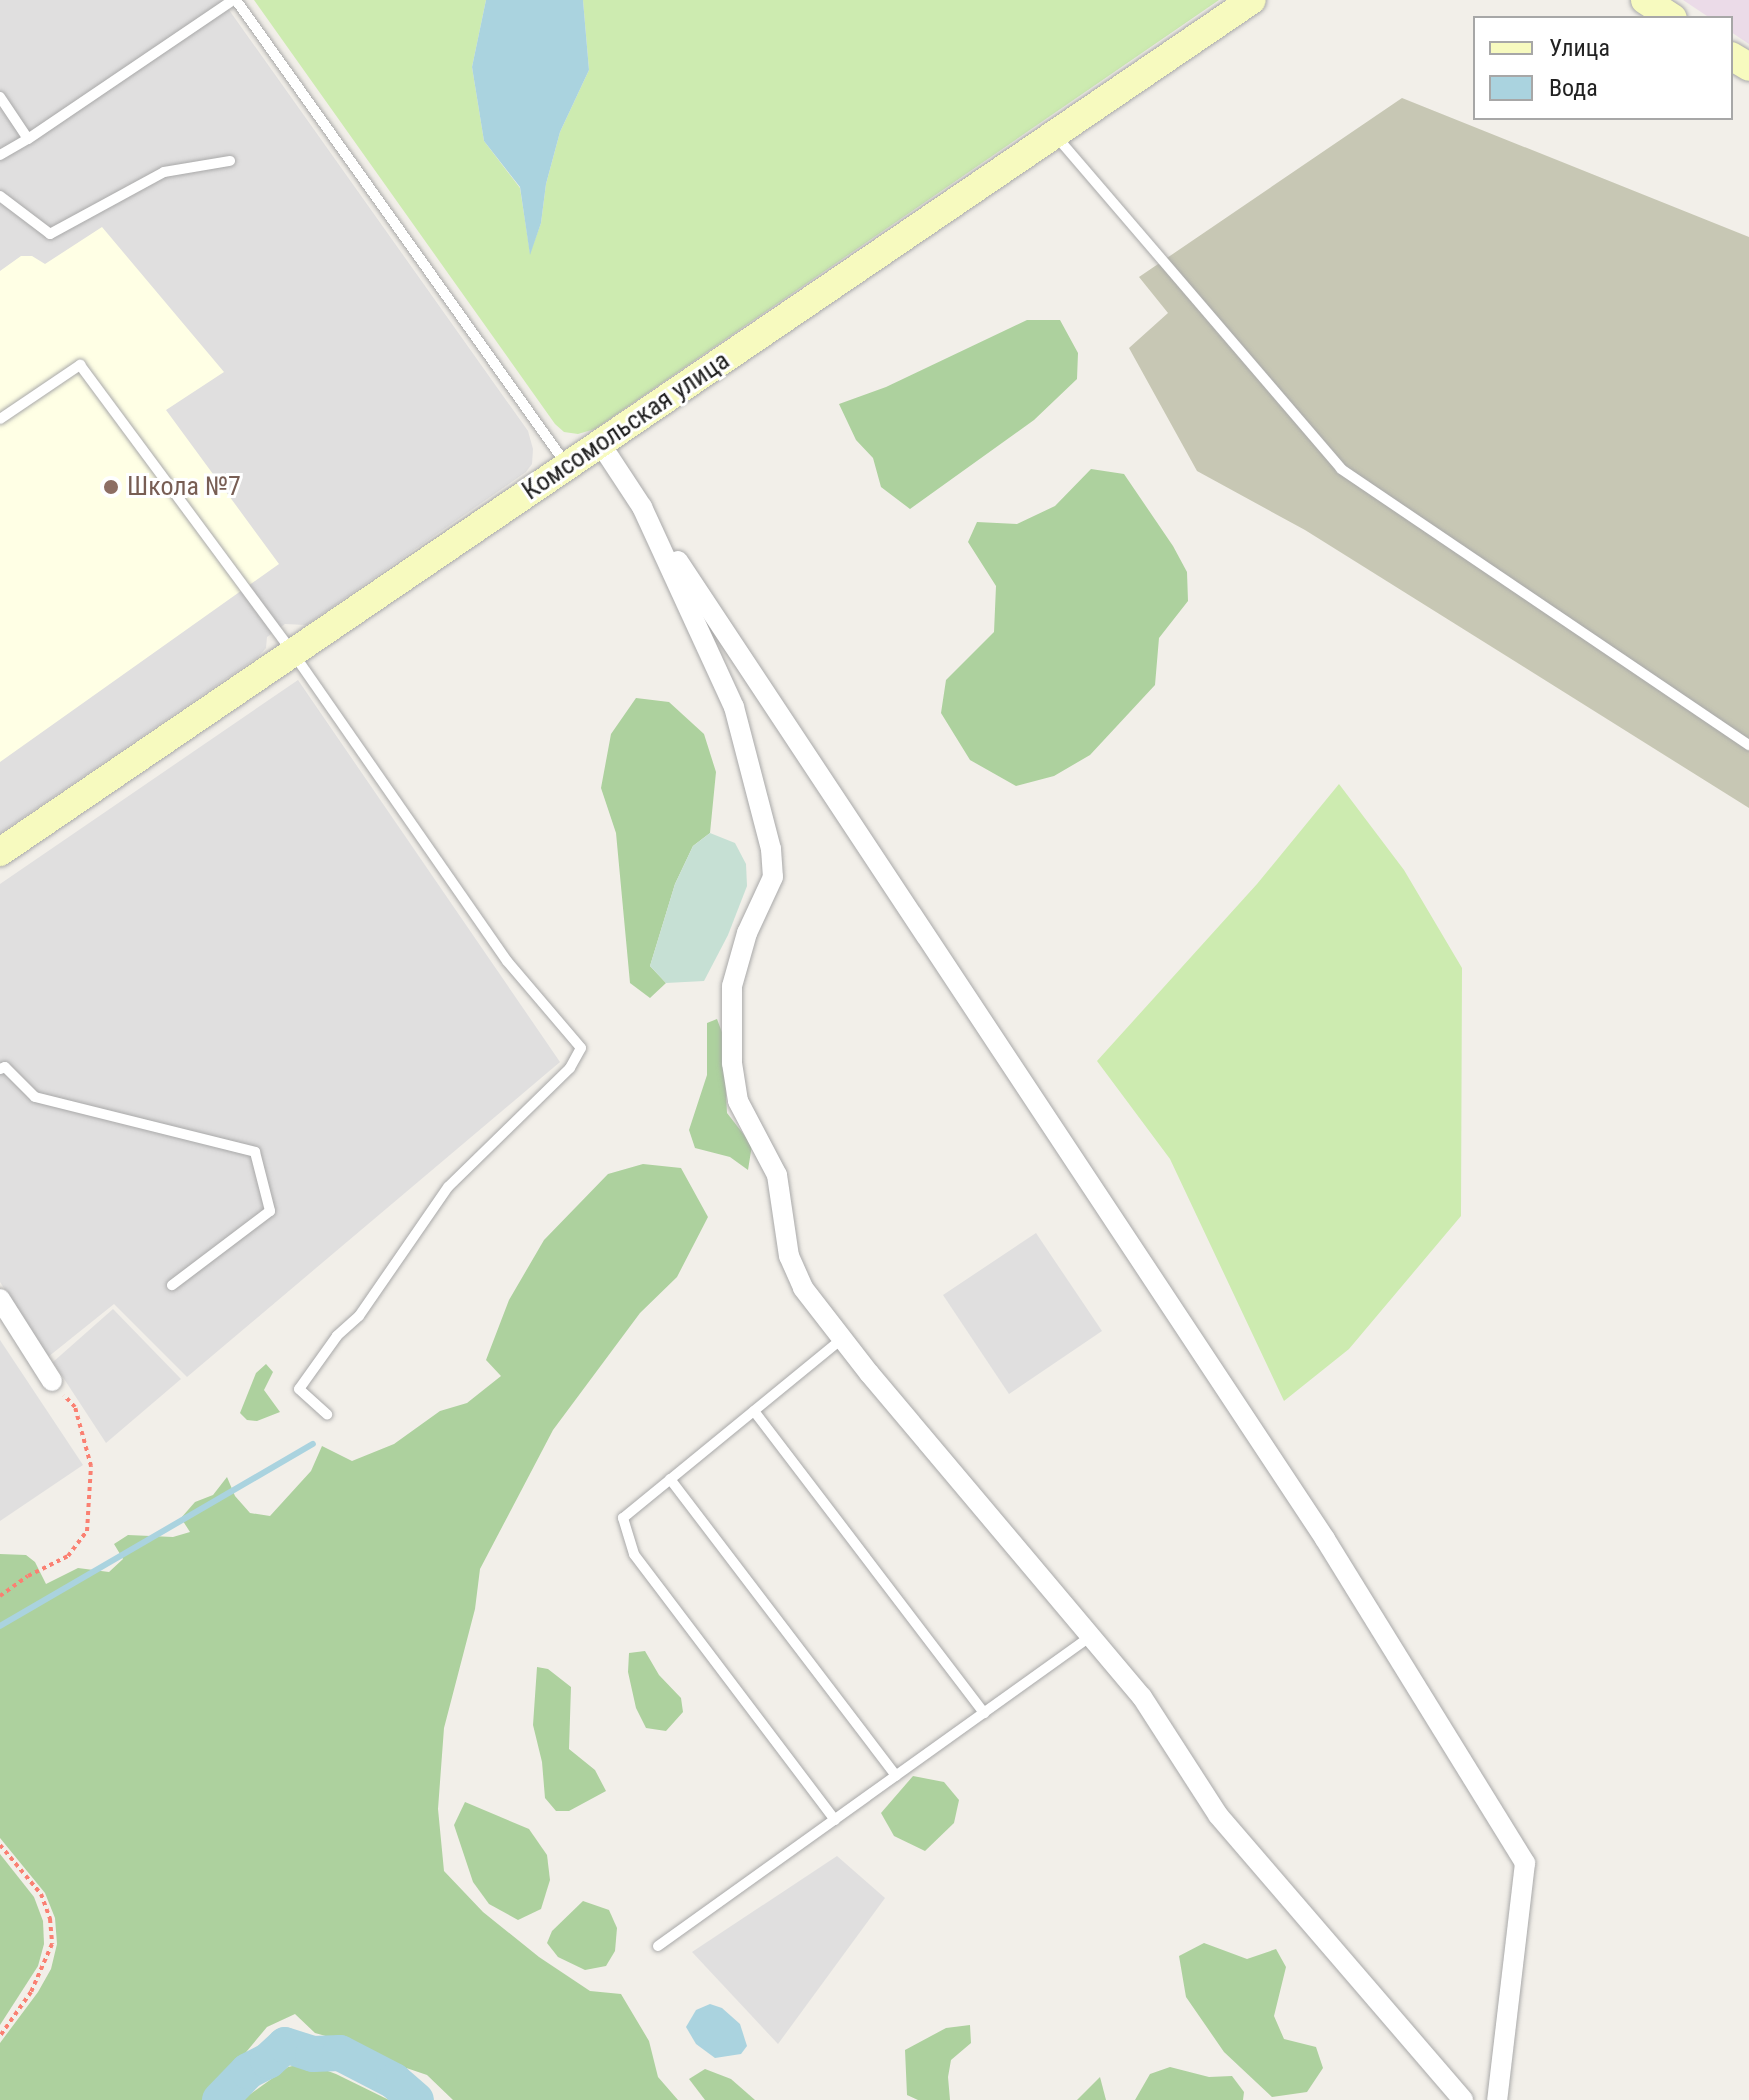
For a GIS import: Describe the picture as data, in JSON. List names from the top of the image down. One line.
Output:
{"streets":{"main road":["Комсомольская улица"]},"places":["Школа №7"],"legend":["Улица","Вода"]}
